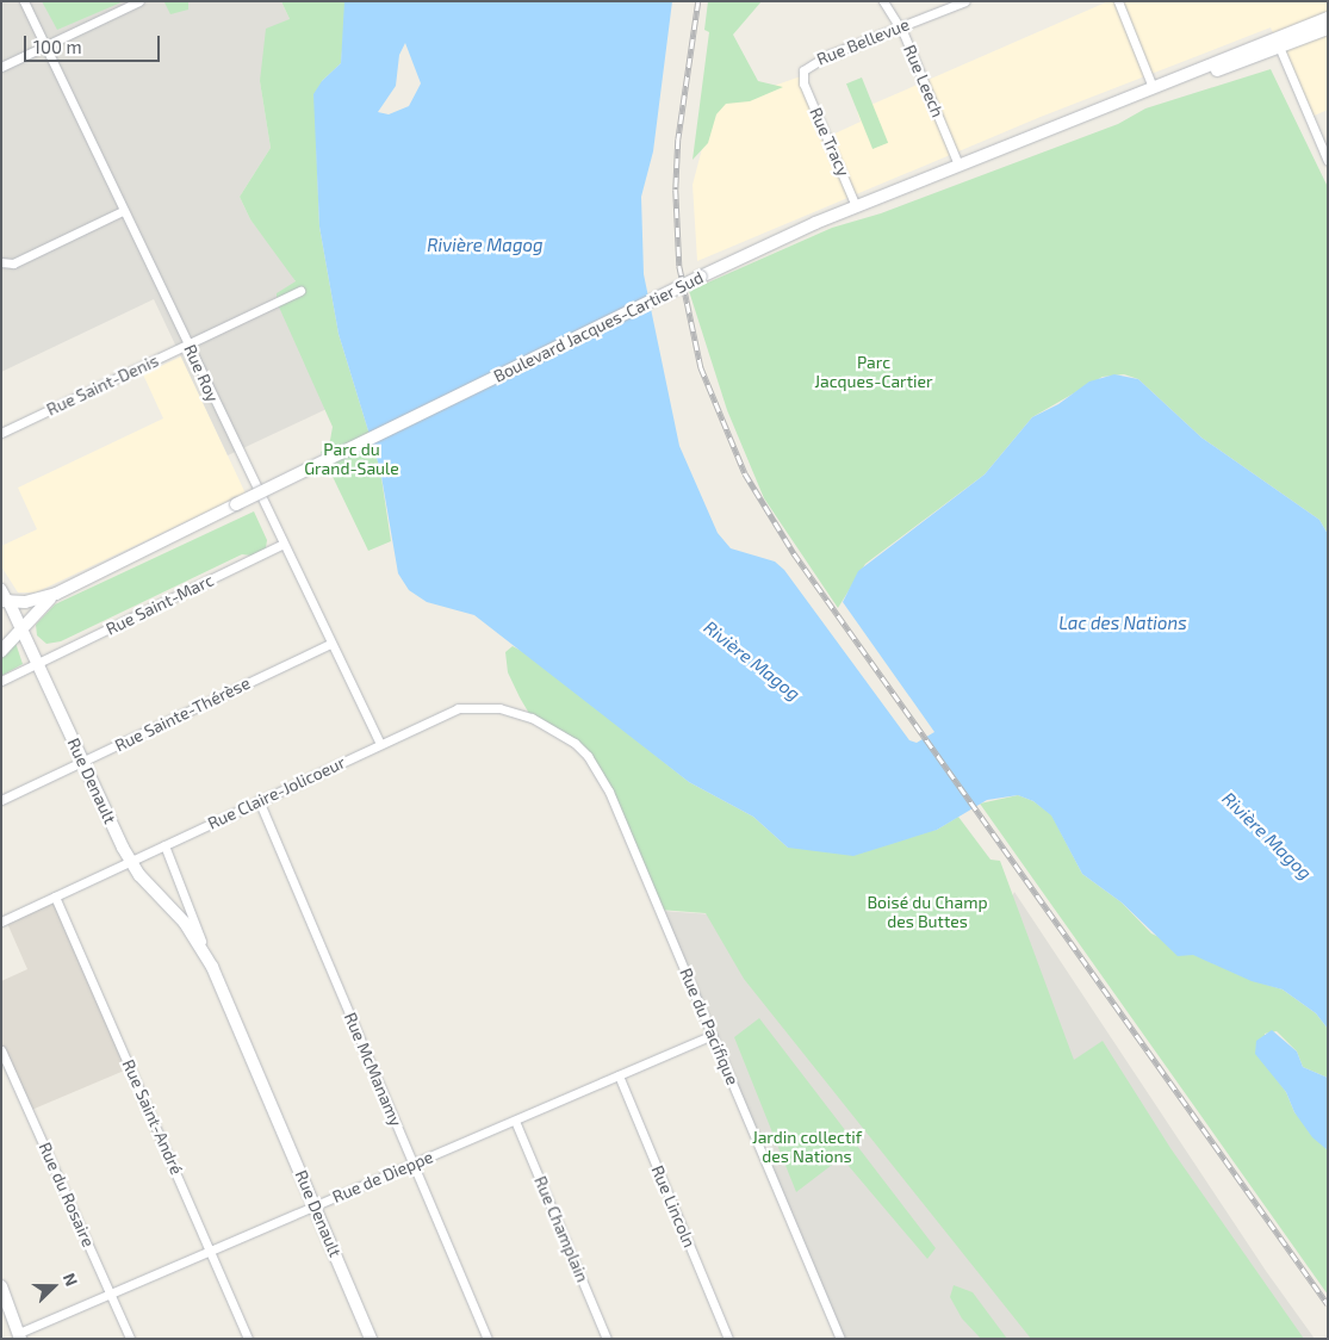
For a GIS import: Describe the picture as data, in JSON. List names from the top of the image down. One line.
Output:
{"streets":{"main road":["Boulevard Jacques-Cartier Sud","Rue Denault"],"street":["Rue Bellevue","Rue Leech","Rue Tracy","Rue Roy","Rue Saint-Denis","Rue Saint-Marc","Rue Sainte-Thérèse","Rue Claire-Jolicoeur","Rue du Pacifique","Rue McManamy","Rue Saint-André","Rue de Dieppe","Rue du Rosaire","Rue Lincoln","Rue Champlain"]},"crossings":[["Rue Bellevue","Rue Leech"],["Rue Bellevue","Rue Tracy"],["Rue Leech","Boulevard Jacques-Cartier Sud"],["Rue Tracy","Boulevard Jacques-Cartier Sud"],["Boulevard Jacques-Cartier Sud","Rue Denault"],["Rue Roy","Rue Saint-Denis"],["Rue Roy","Rue Saint-Marc"],["Rue Roy","Rue Sainte-Thérèse"],["Rue Roy","Rue Claire-Jolicoeur"],["Rue Saint-Marc","Rue Denault"],["Rue Sainte-Thérèse","Rue Denault"],["Rue Denault","Rue Claire-Jolicoeur"],["Rue Denault","Rue de Dieppe"],["Rue Claire-Jolicoeur","Rue du Pacifique"],["Rue Claire-Jolicoeur","Rue McManamy"],["Rue Claire-Jolicoeur","Rue Saint-André"],["Rue du Pacifique","Rue de Dieppe"],["Rue McManamy","Rue de Dieppe"],["Rue Saint-André","Rue de Dieppe"],["Rue de Dieppe","Rue du Rosaire"],["Rue de Dieppe","Rue Lincoln"],["Rue de Dieppe","Rue Champlain"]],"water":["Rivière Magog","Lac des Nations"],"parks":["Parc Jacques-Cartier","Parc du Grand-Saule","Boisé du Champ des Buttes","Jardin collectif des Nations"],"scale_bar":"100 m","north":"right"}
